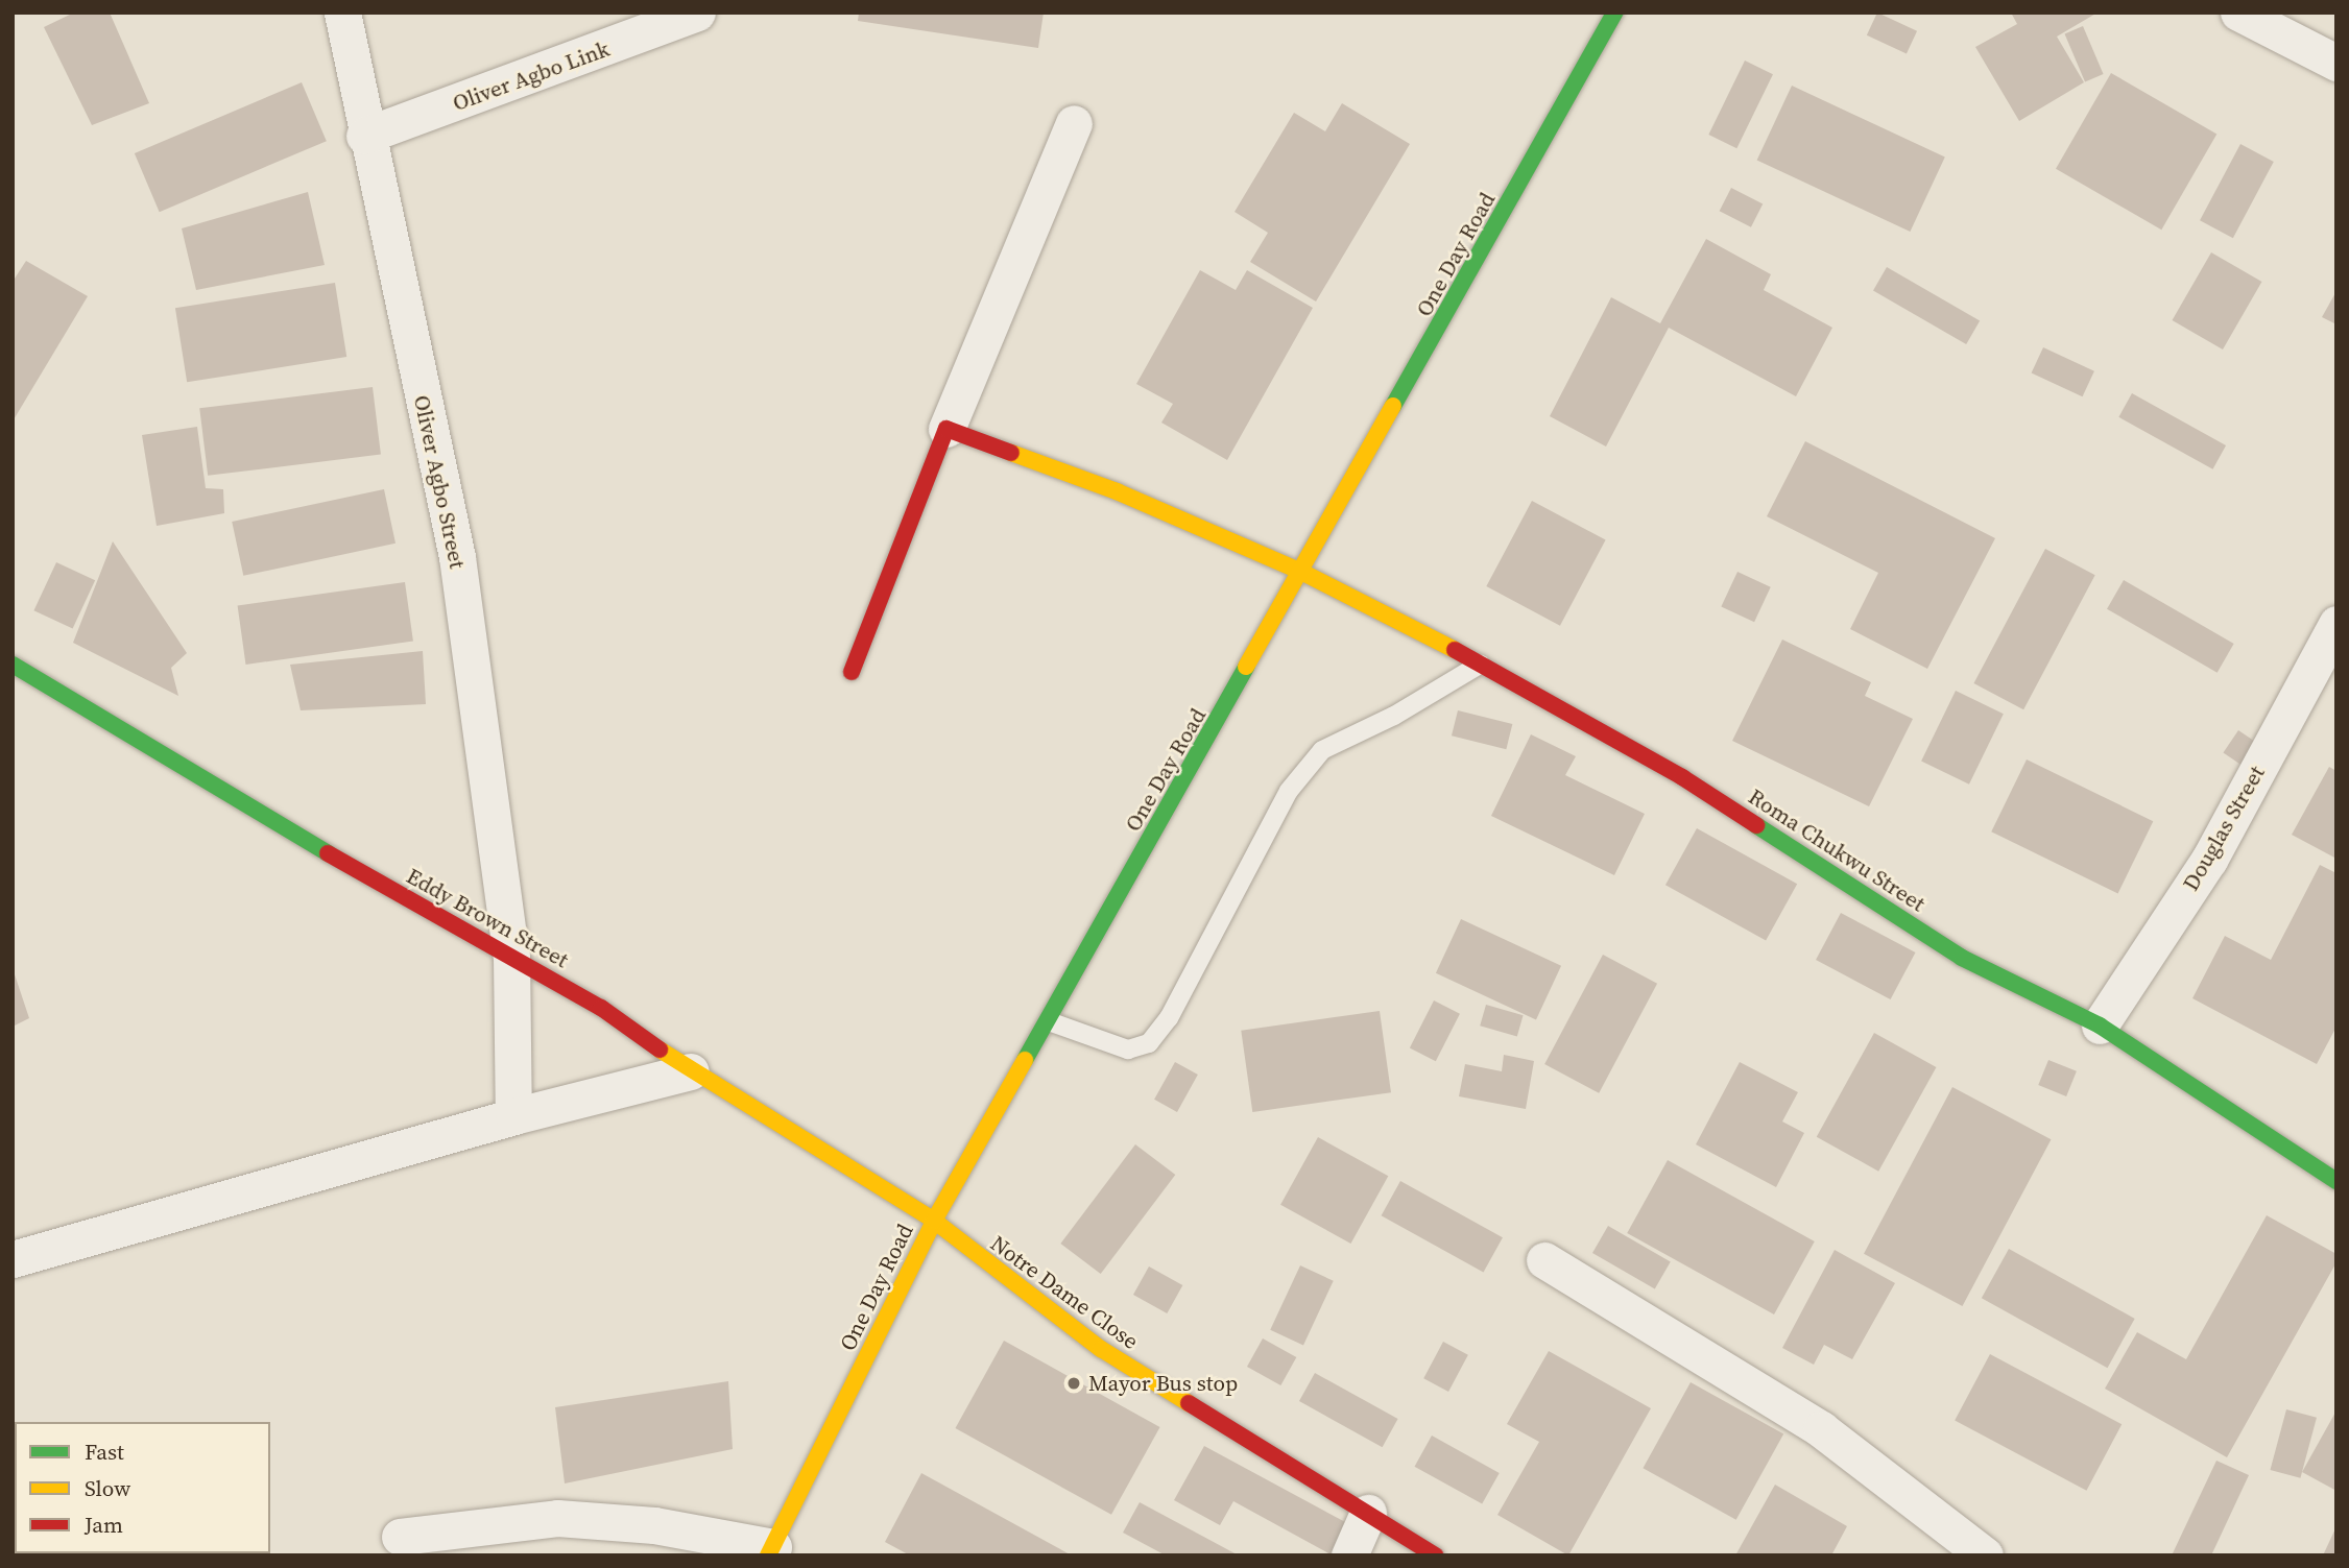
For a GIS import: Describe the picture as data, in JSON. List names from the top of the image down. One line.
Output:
{"streets":{"street":["Oliver Agbo Link","One Day Road","Oliver Agbo Street","Douglas Street","Roma Chukwu Street","Eddy Brown Street","Notre Dame Close"]},"crossings":[["Oliver Agbo Link","Oliver Agbo Street"],["One Day Road","Roma Chukwu Street"],["One Day Road","Eddy Brown Street"],["One Day Road","Notre Dame Close"],["Oliver Agbo Street","Eddy Brown Street"],["Douglas Street","Roma Chukwu Street"],["Eddy Brown Street","Notre Dame Close"]],"places":["Mayor Bus stop"],"legend":["Fast","Slow","Jam"]}
